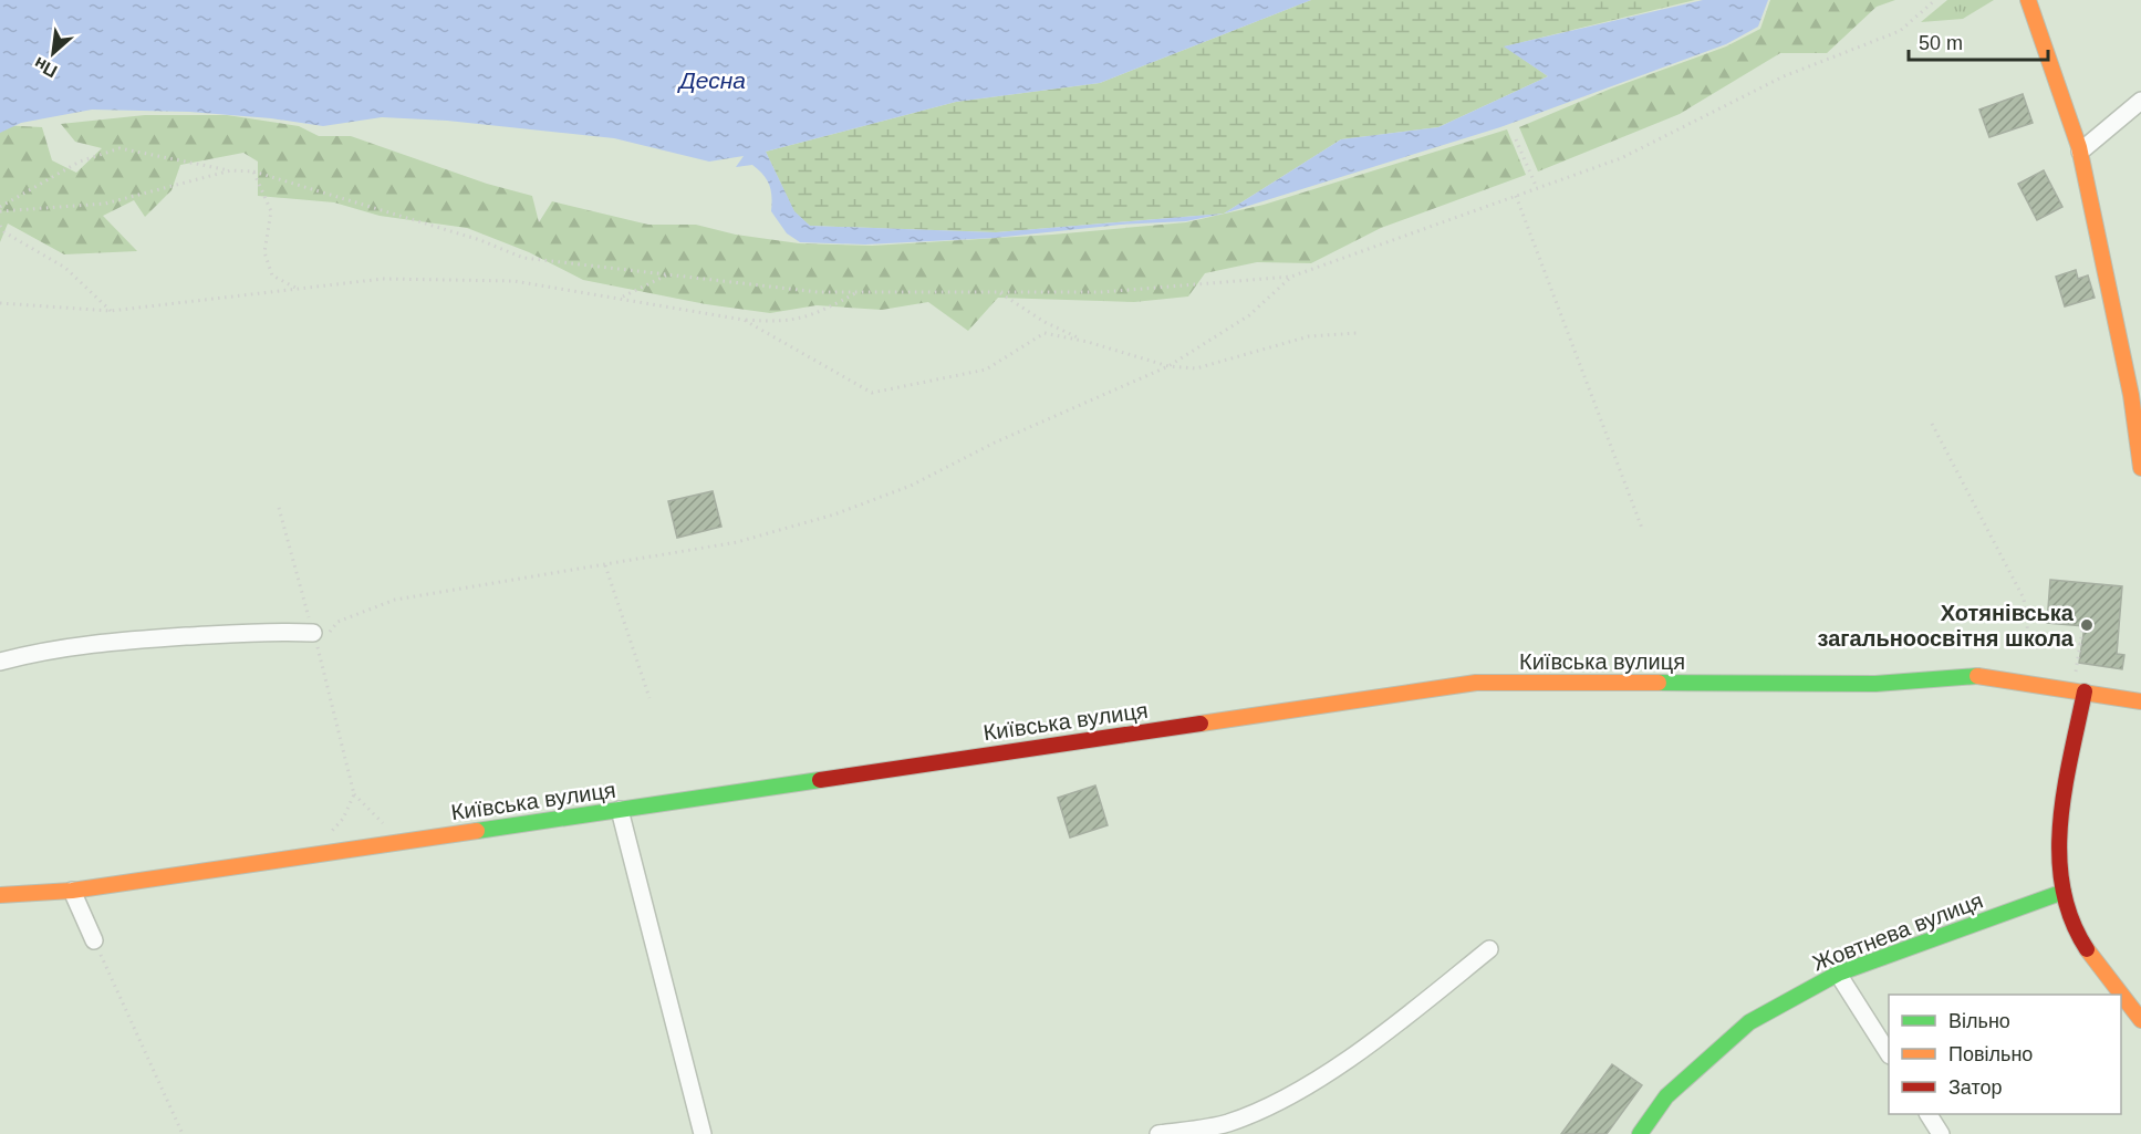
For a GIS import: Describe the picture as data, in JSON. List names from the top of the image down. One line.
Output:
{"streets":{"street":["Київська вулиця","Жовтнева вулиця"]},"water":["Десна"],"places":["Хотянівська загальноосвітня школа"],"legend":["Вільно","Повільно","Затор"],"scale_bar":"50 m","north":"bottom left"}
